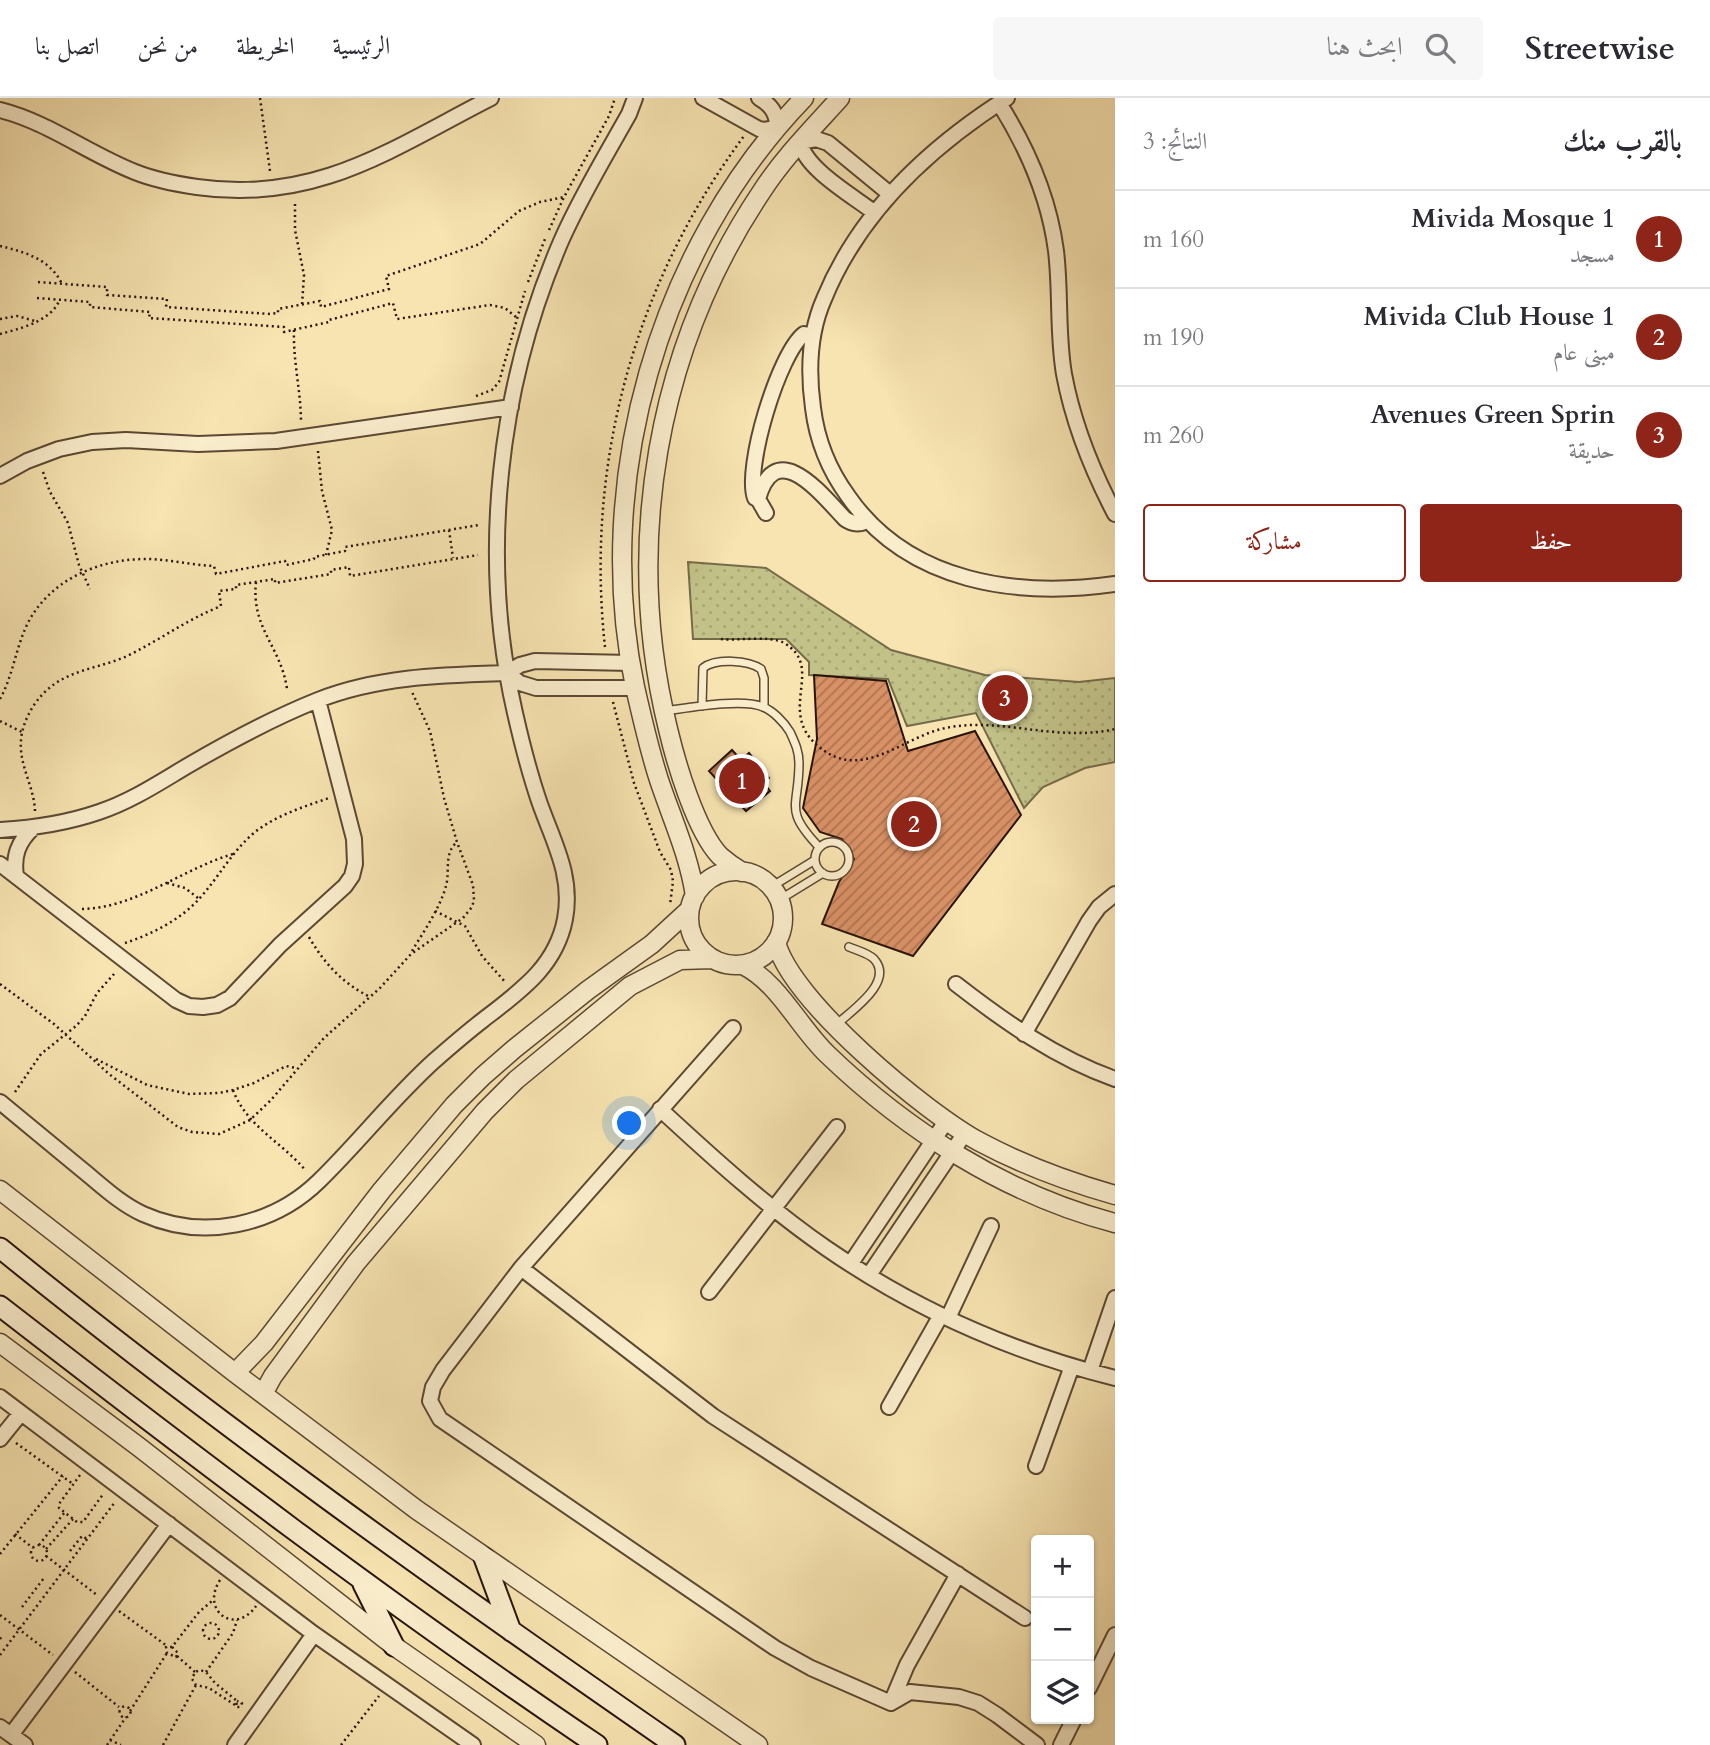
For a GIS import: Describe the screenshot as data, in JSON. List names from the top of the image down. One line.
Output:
{"page":{"header":"Streetwise","search":"ابحث هنا","nav":["الرئيسية","الخريطة","من نحن","اتصل بنا"],"heading":["بالقرب منك","النتائج: 3"],"list":[{"mark":"1","name":"Mivida Mosque 1","note":"مسجد","value":"160 m"},{"mark":"2","name":"Mivida Club House 1","note":"مبنى عام","value":"190 m"},{"mark":"3","name":"Avenues Green Sprin","note":"حديقة","value":"260 m"}],"buttons":["حفظ","مشاركة"],"pins":["3","1","2"],"map_buttons":["+","−"]}}
